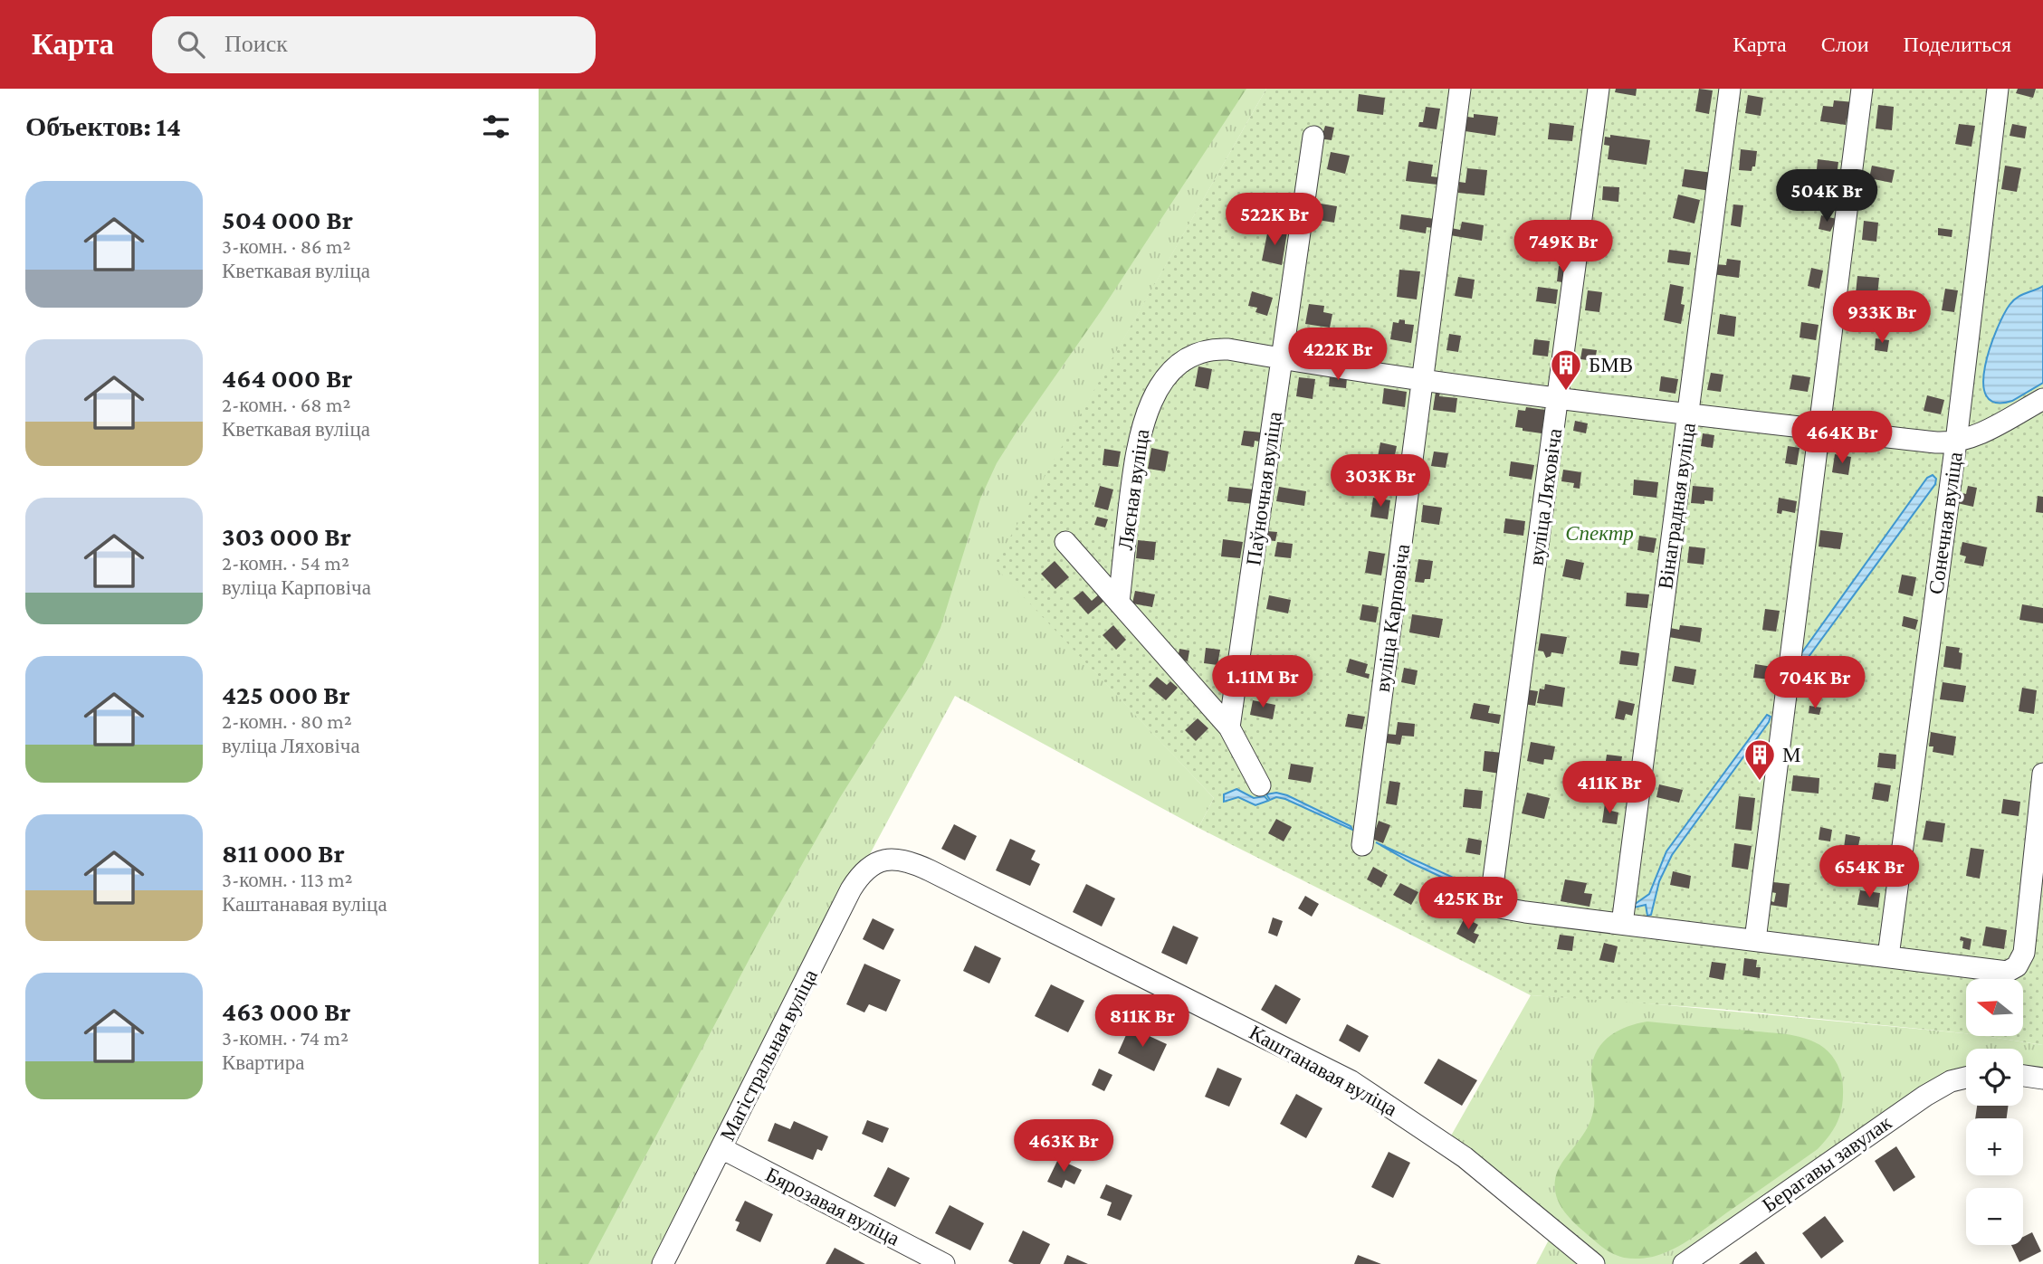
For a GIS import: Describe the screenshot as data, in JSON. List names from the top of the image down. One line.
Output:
{"streets":{"street":["Паўночная вуліца","Лясная вуліца","вуліца Ляховіча","Вінаградная вуліца","Сонечная вуліца","вуліца Карповіча","Магістральная вуліца","Каштанавая вуліца","Берагавы завулак","Бярозавая вуліца"]},"crossings":[["Паўночная вуліца","Лясная вуліца"],["вуліца Ляховіча","Вінаградная вуліца"],["Магістральная вуліца","Каштанавая вуліца"],["Магістральная вуліца","Бярозавая вуліца"]],"parks":["Спектр"],"places":{"building":["БМВ","М"]},"north":"left","page":{"header":"Карта","search":"Поиск","nav":["Карта","Слои","Поделиться"],"heading":"Объектов: 14","list":[{"name":"504 000 Br","note":"3-комн. · 86 m² · Кветкавая вуліца"},{"name":"464 000 Br","note":"2-комн. · 68 m² · Кветкавая вуліца"},{"name":"303 000 Br","note":"2-комн. · 54 m² · вуліца Карповіча"},{"name":"425 000 Br","note":"2-комн. · 80 m² · вуліца Ляховіча"},{"name":"811 000 Br","note":"3-комн. · 113 m² · Каштанавая вуліца"},{"name":"463 000 Br","note":"3-комн. · 74 m² · Квартира"}],"price":["504K Br","522K Br","749K Br","933K Br","422K Br","464K Br","303K Br","1.11M Br","704K Br","411K Br","654K Br","425K Br","811K Br","463K Br"],"map_buttons":["+","−"]}}
